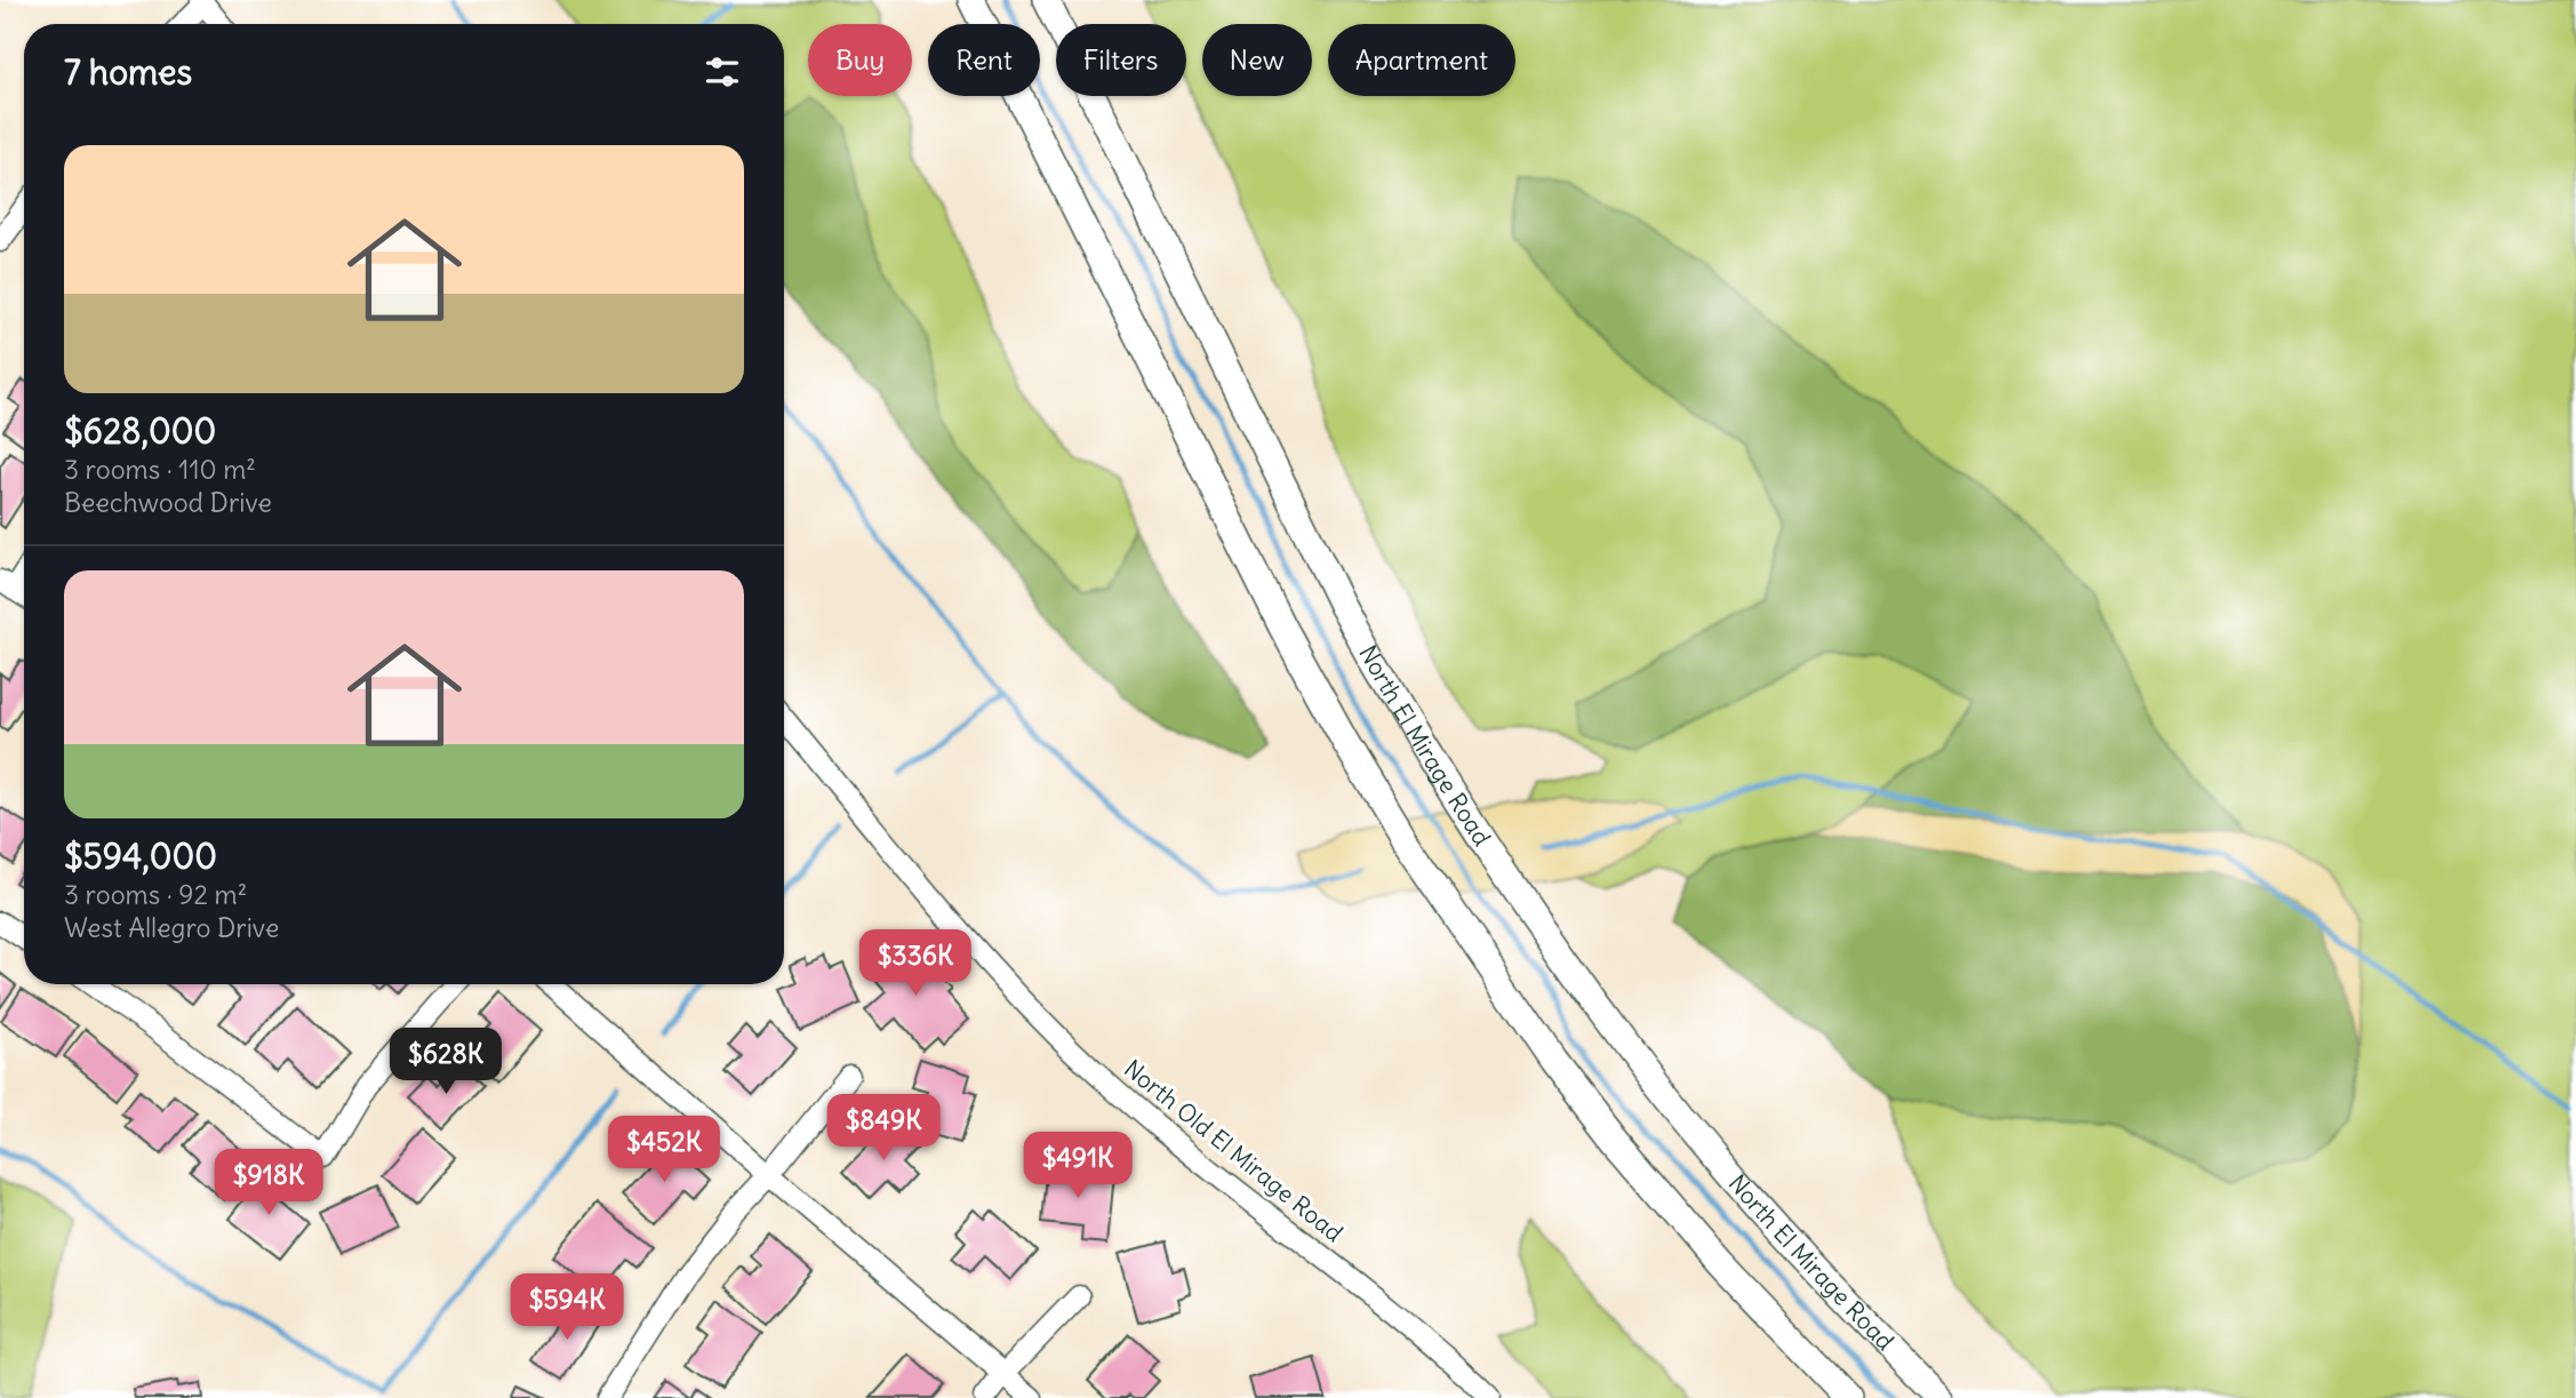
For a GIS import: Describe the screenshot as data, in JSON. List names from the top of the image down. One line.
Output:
{"streets":{"main road":["North El Mirage Road"],"street":["North Old El Mirage Road"]},"page":{"chip":["Buy","Rent","Filters","New","Apartment"],"heading":"7 homes","list":[{"name":"$628,000","note":"3 rooms · 110 m² · Beechwood Drive"},{"name":"$594,000","note":"3 rooms · 92 m² · West Allegro Drive"}],"price":["$336K","$628K","$849K","$452K","$491K","$918K","$594K"]}}
